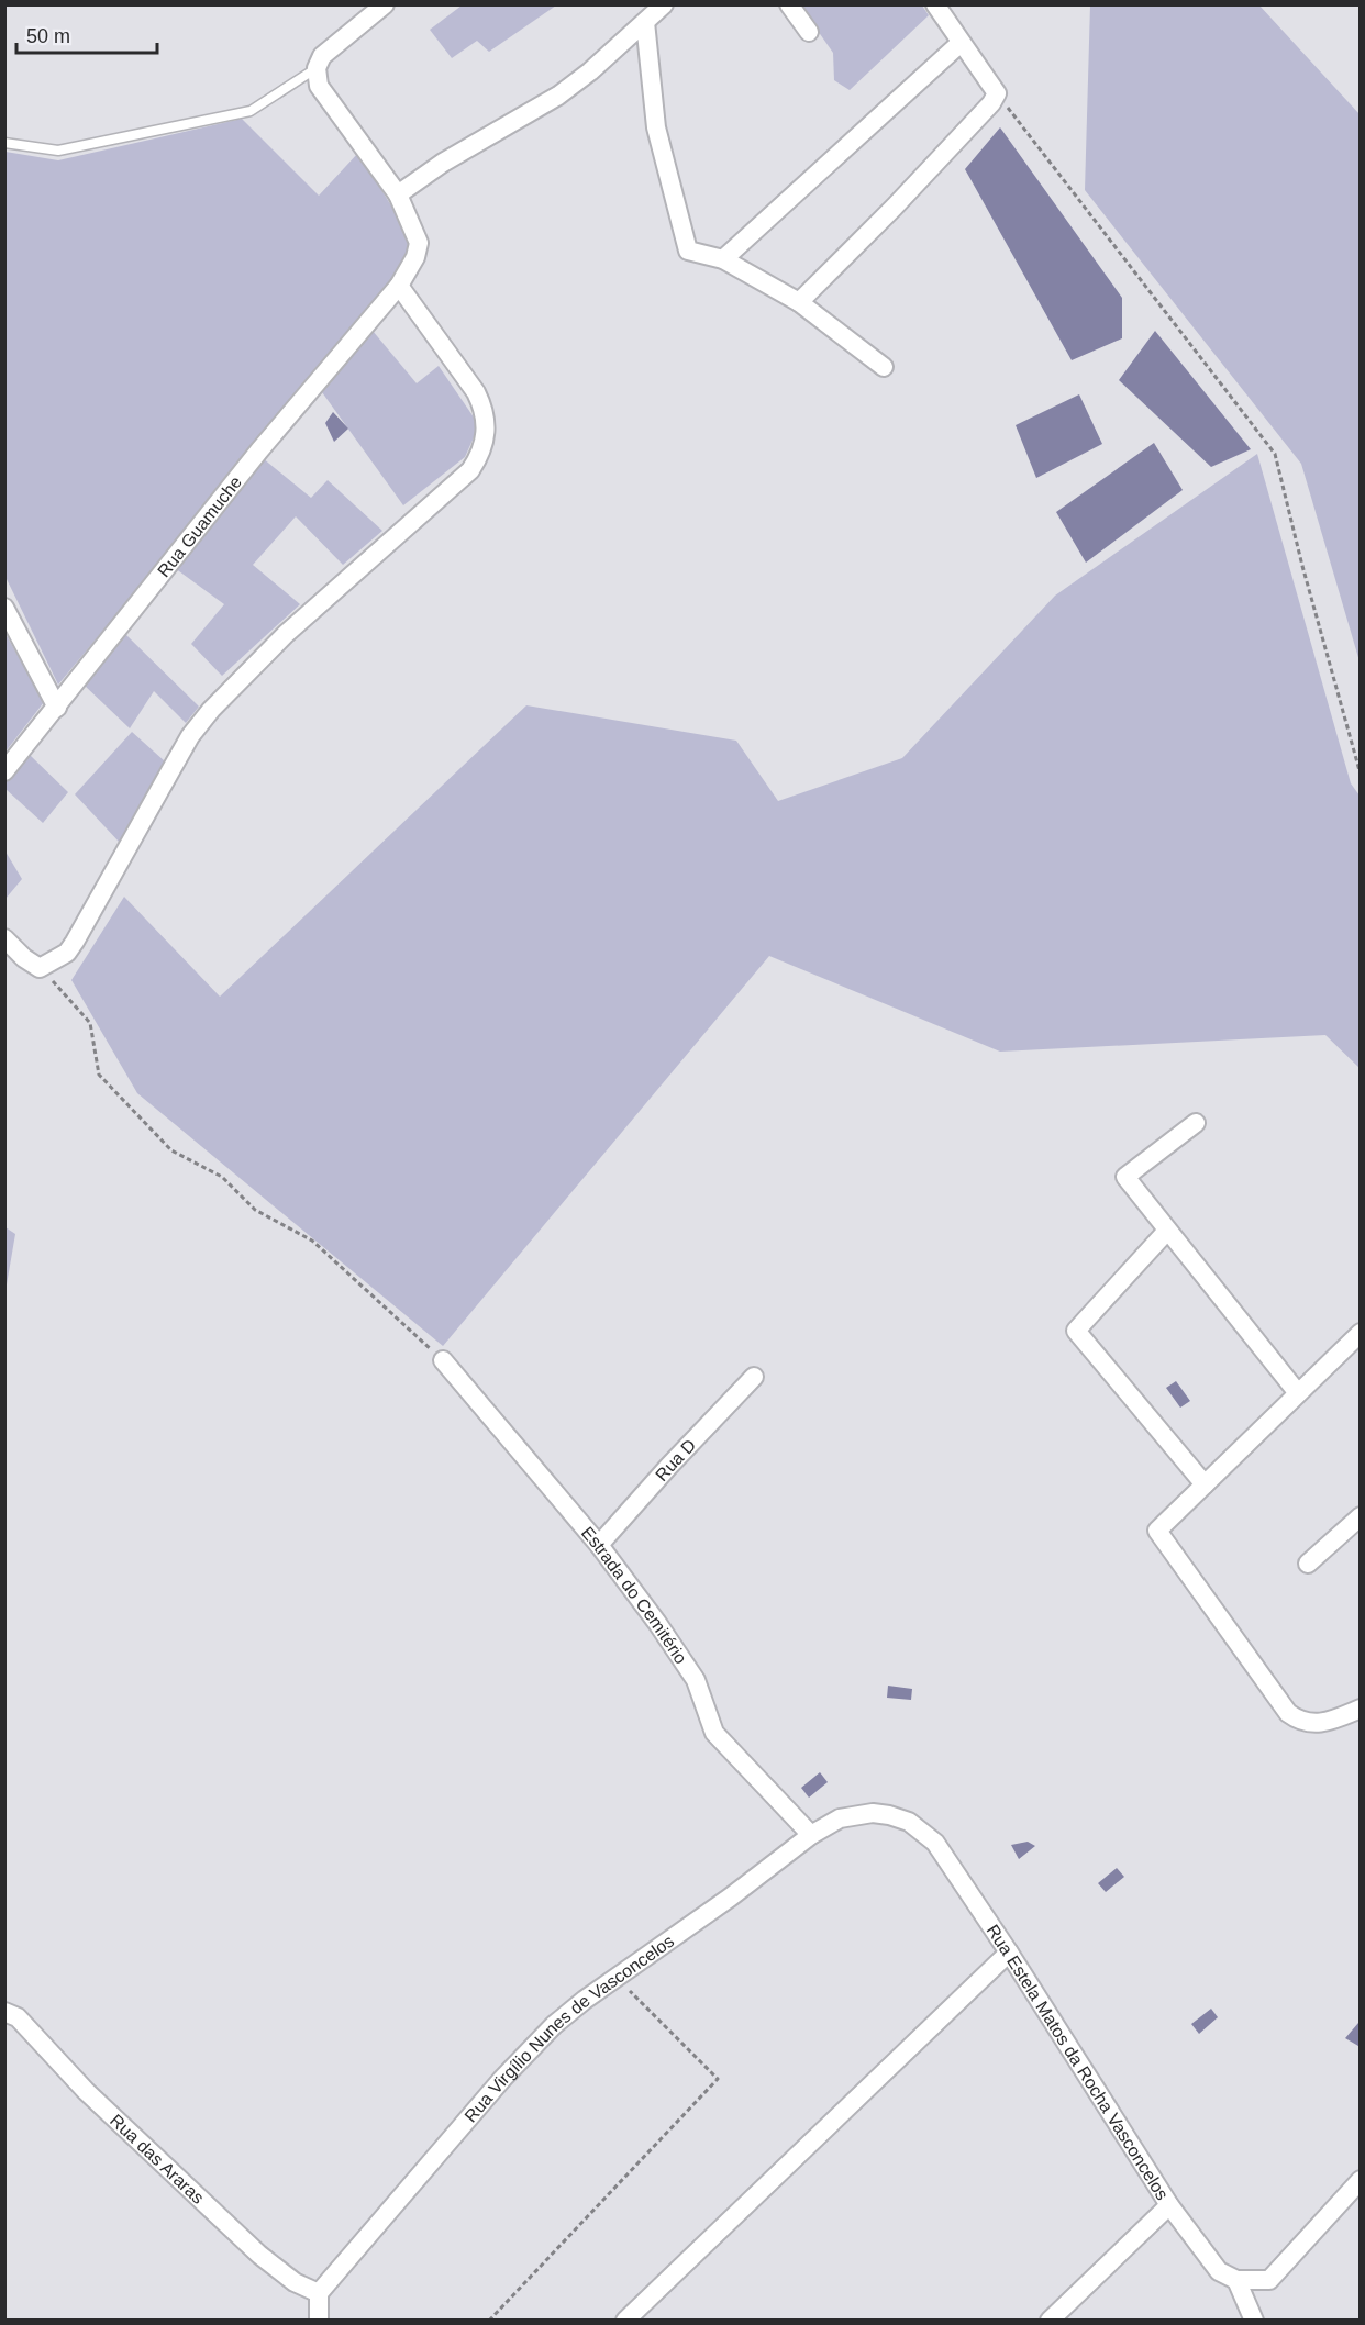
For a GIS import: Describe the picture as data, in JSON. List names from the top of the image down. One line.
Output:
{"streets":{"street":["Rua Guamuche","Rua D","Estrada do Cemitério","Rua Virgílio Nunes de Vasconcelos","Rua Estela Matos da Rocha Vasconcelos","Rua das Araras"]},"crossings":[["Rua D","Estrada do Cemitério"],["Estrada do Cemitério","Rua Virgílio Nunes de Vasconcelos"],["Rua Virgílio Nunes de Vasconcelos","Rua Estela Matos da Rocha Vasconcelos"],["Rua Virgílio Nunes de Vasconcelos","Rua das Araras"]],"scale_bar":"50 m"}
